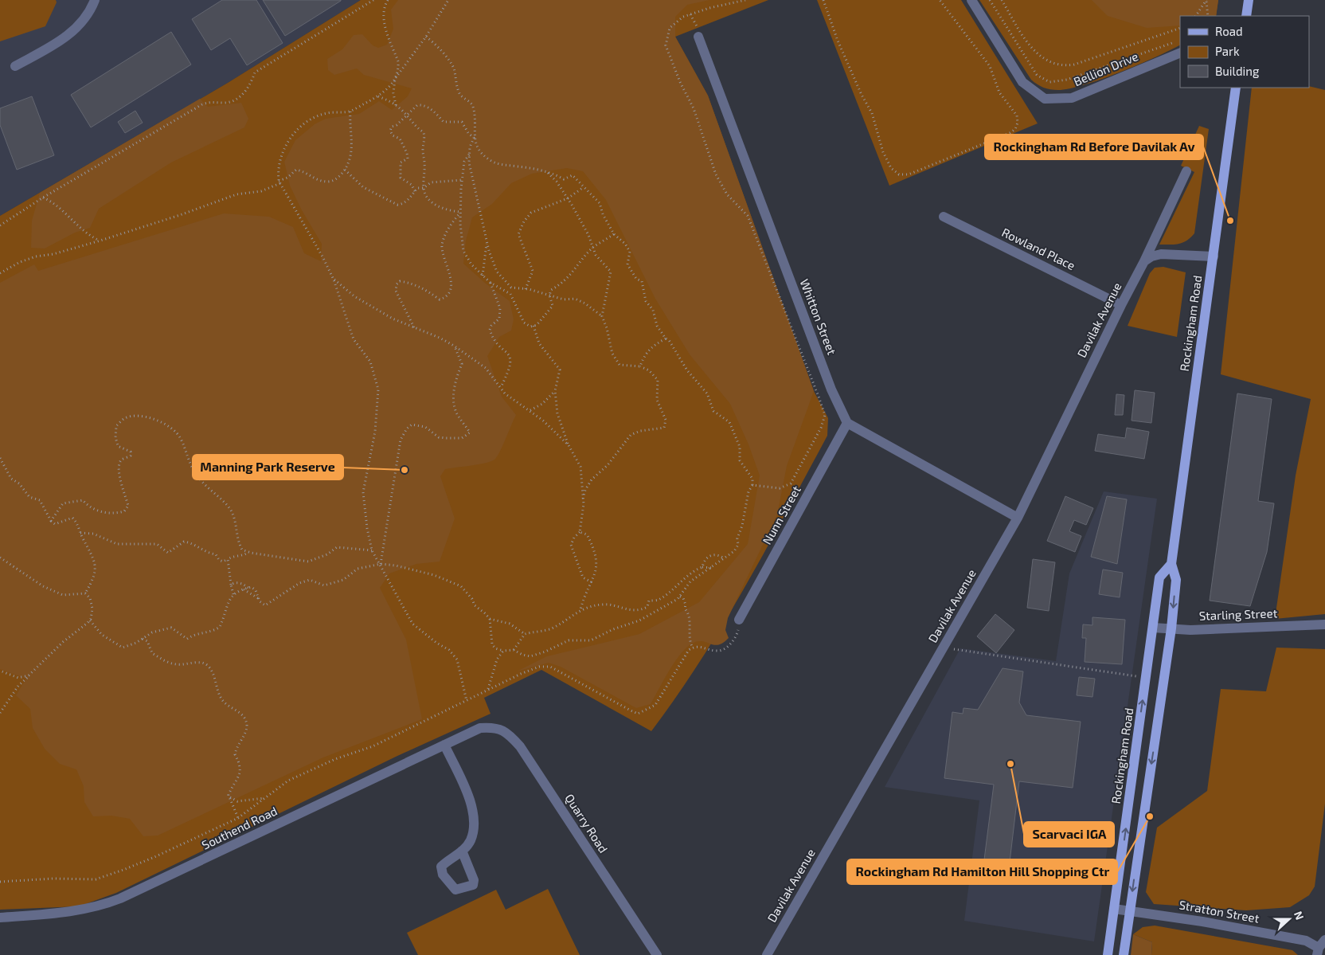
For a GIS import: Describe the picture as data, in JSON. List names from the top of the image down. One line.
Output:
{"streets":{"main road":["Rockingham Road"],"street":["Bellion Drive","Rowland Place","Whitton Street","Davilak Avenue","Nunn Street","Starling Street","Quarry Road","Southend Road","Stratton Street"]},"crossings":[["Rowland Place","Davilak Avenue"],["Whitton Street","Nunn Street"],["Rockingham Road","Starling Street"],["Rockingham Road","Stratton Street"],["Quarry Road","Southend Road"]],"places":["Rockingham Rd Before Davilak Av","Manning Park Reserve","Scarvaci IGA","Rockingham Rd Hamilton Hill Shopping Ctr"],"legend":["Road","Park","Building"],"north":"right"}
